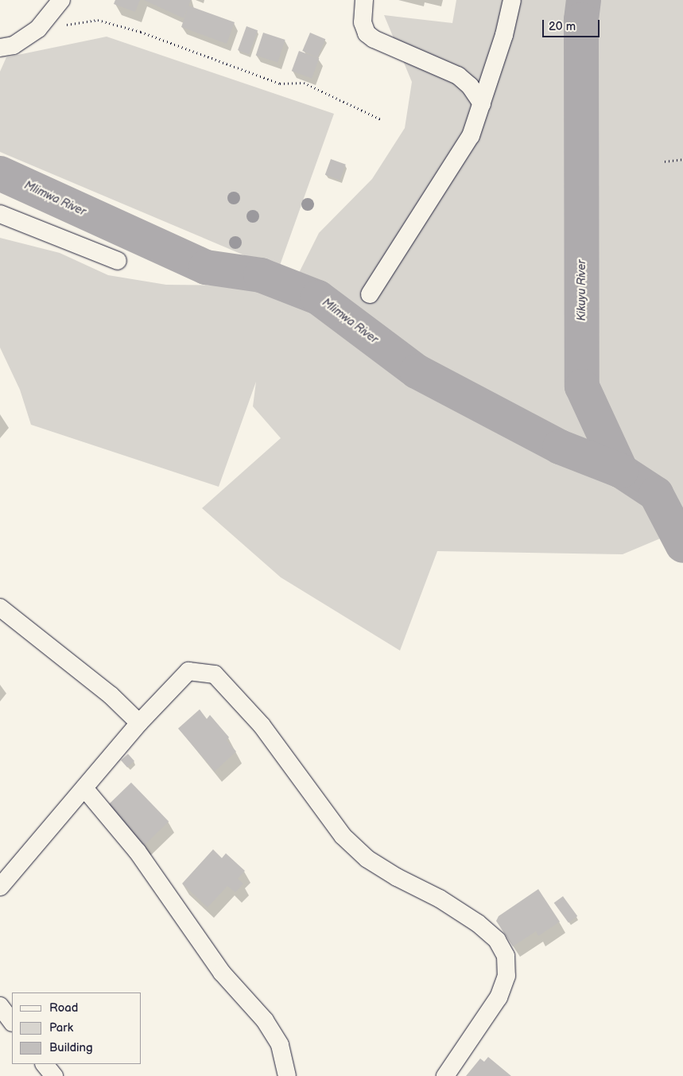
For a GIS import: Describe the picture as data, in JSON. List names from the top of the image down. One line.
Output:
{"water":["Mlimwa River","Kikuyu River"],"legend":["Road","Park","Building"],"scale_bar":"20 m"}
